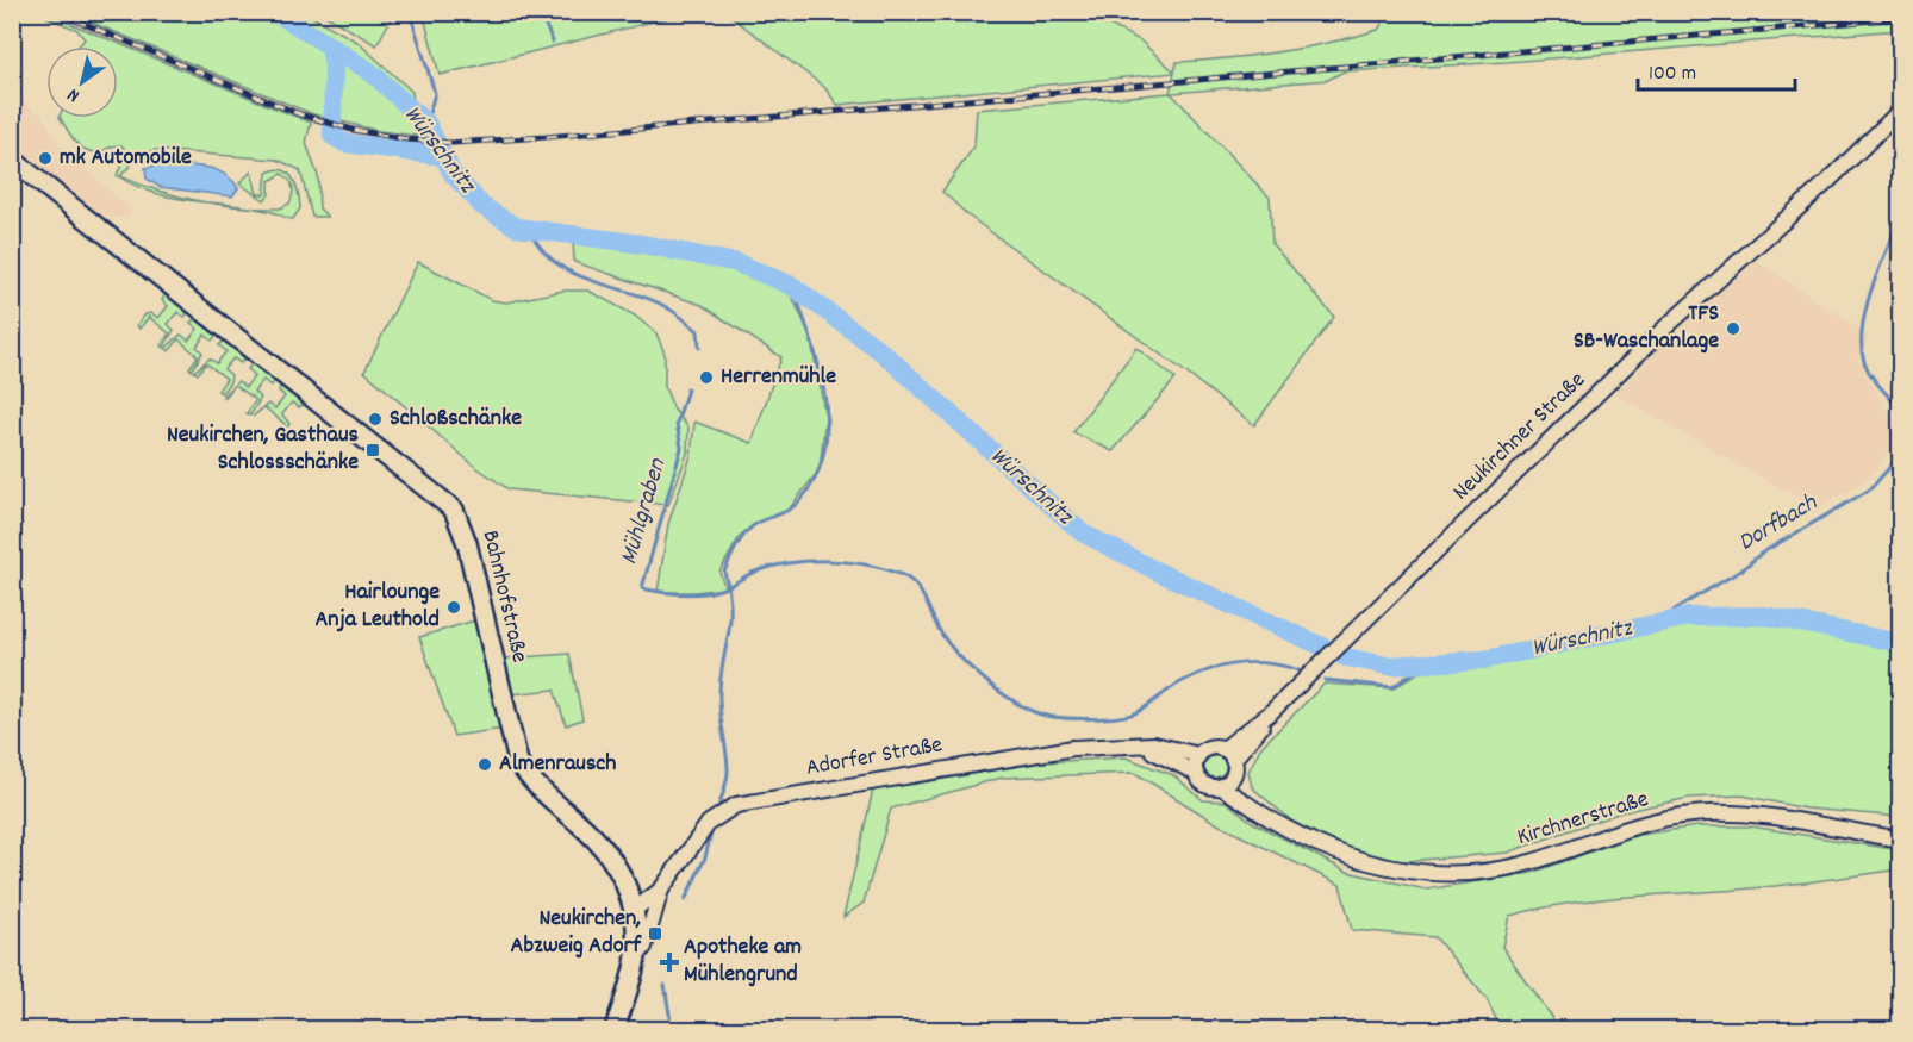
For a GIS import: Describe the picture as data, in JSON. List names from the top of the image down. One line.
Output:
{"streets":{"main road":["Bahnhofstraße"],"street":["Neukirchner Straße","Adorfer Straße","Kirchnerstraße"]},"crossings":[["Neukirchner Straße","Adorfer Straße"],["Neukirchner Straße","Kirchnerstraße"],["Bahnhofstraße","Adorfer Straße"],["Adorfer Straße","Kirchnerstraße"]],"water":["Würschnitz","Mühlgraben","Dorfbach"],"places":{"other":["mk Automobile","TFS SB-Waschanlage","Herrenmühle","Schloßschänke","Hairlounge Anja Leuthold","Almenrausch"],"transit":["Neukirchen, Gasthaus Schlossschänke","Neukirchen, Abzweig Adorf"],"health":["Apotheke am Mühlengrund"]},"scale_bar":"100 m","north":"bottom left"}
